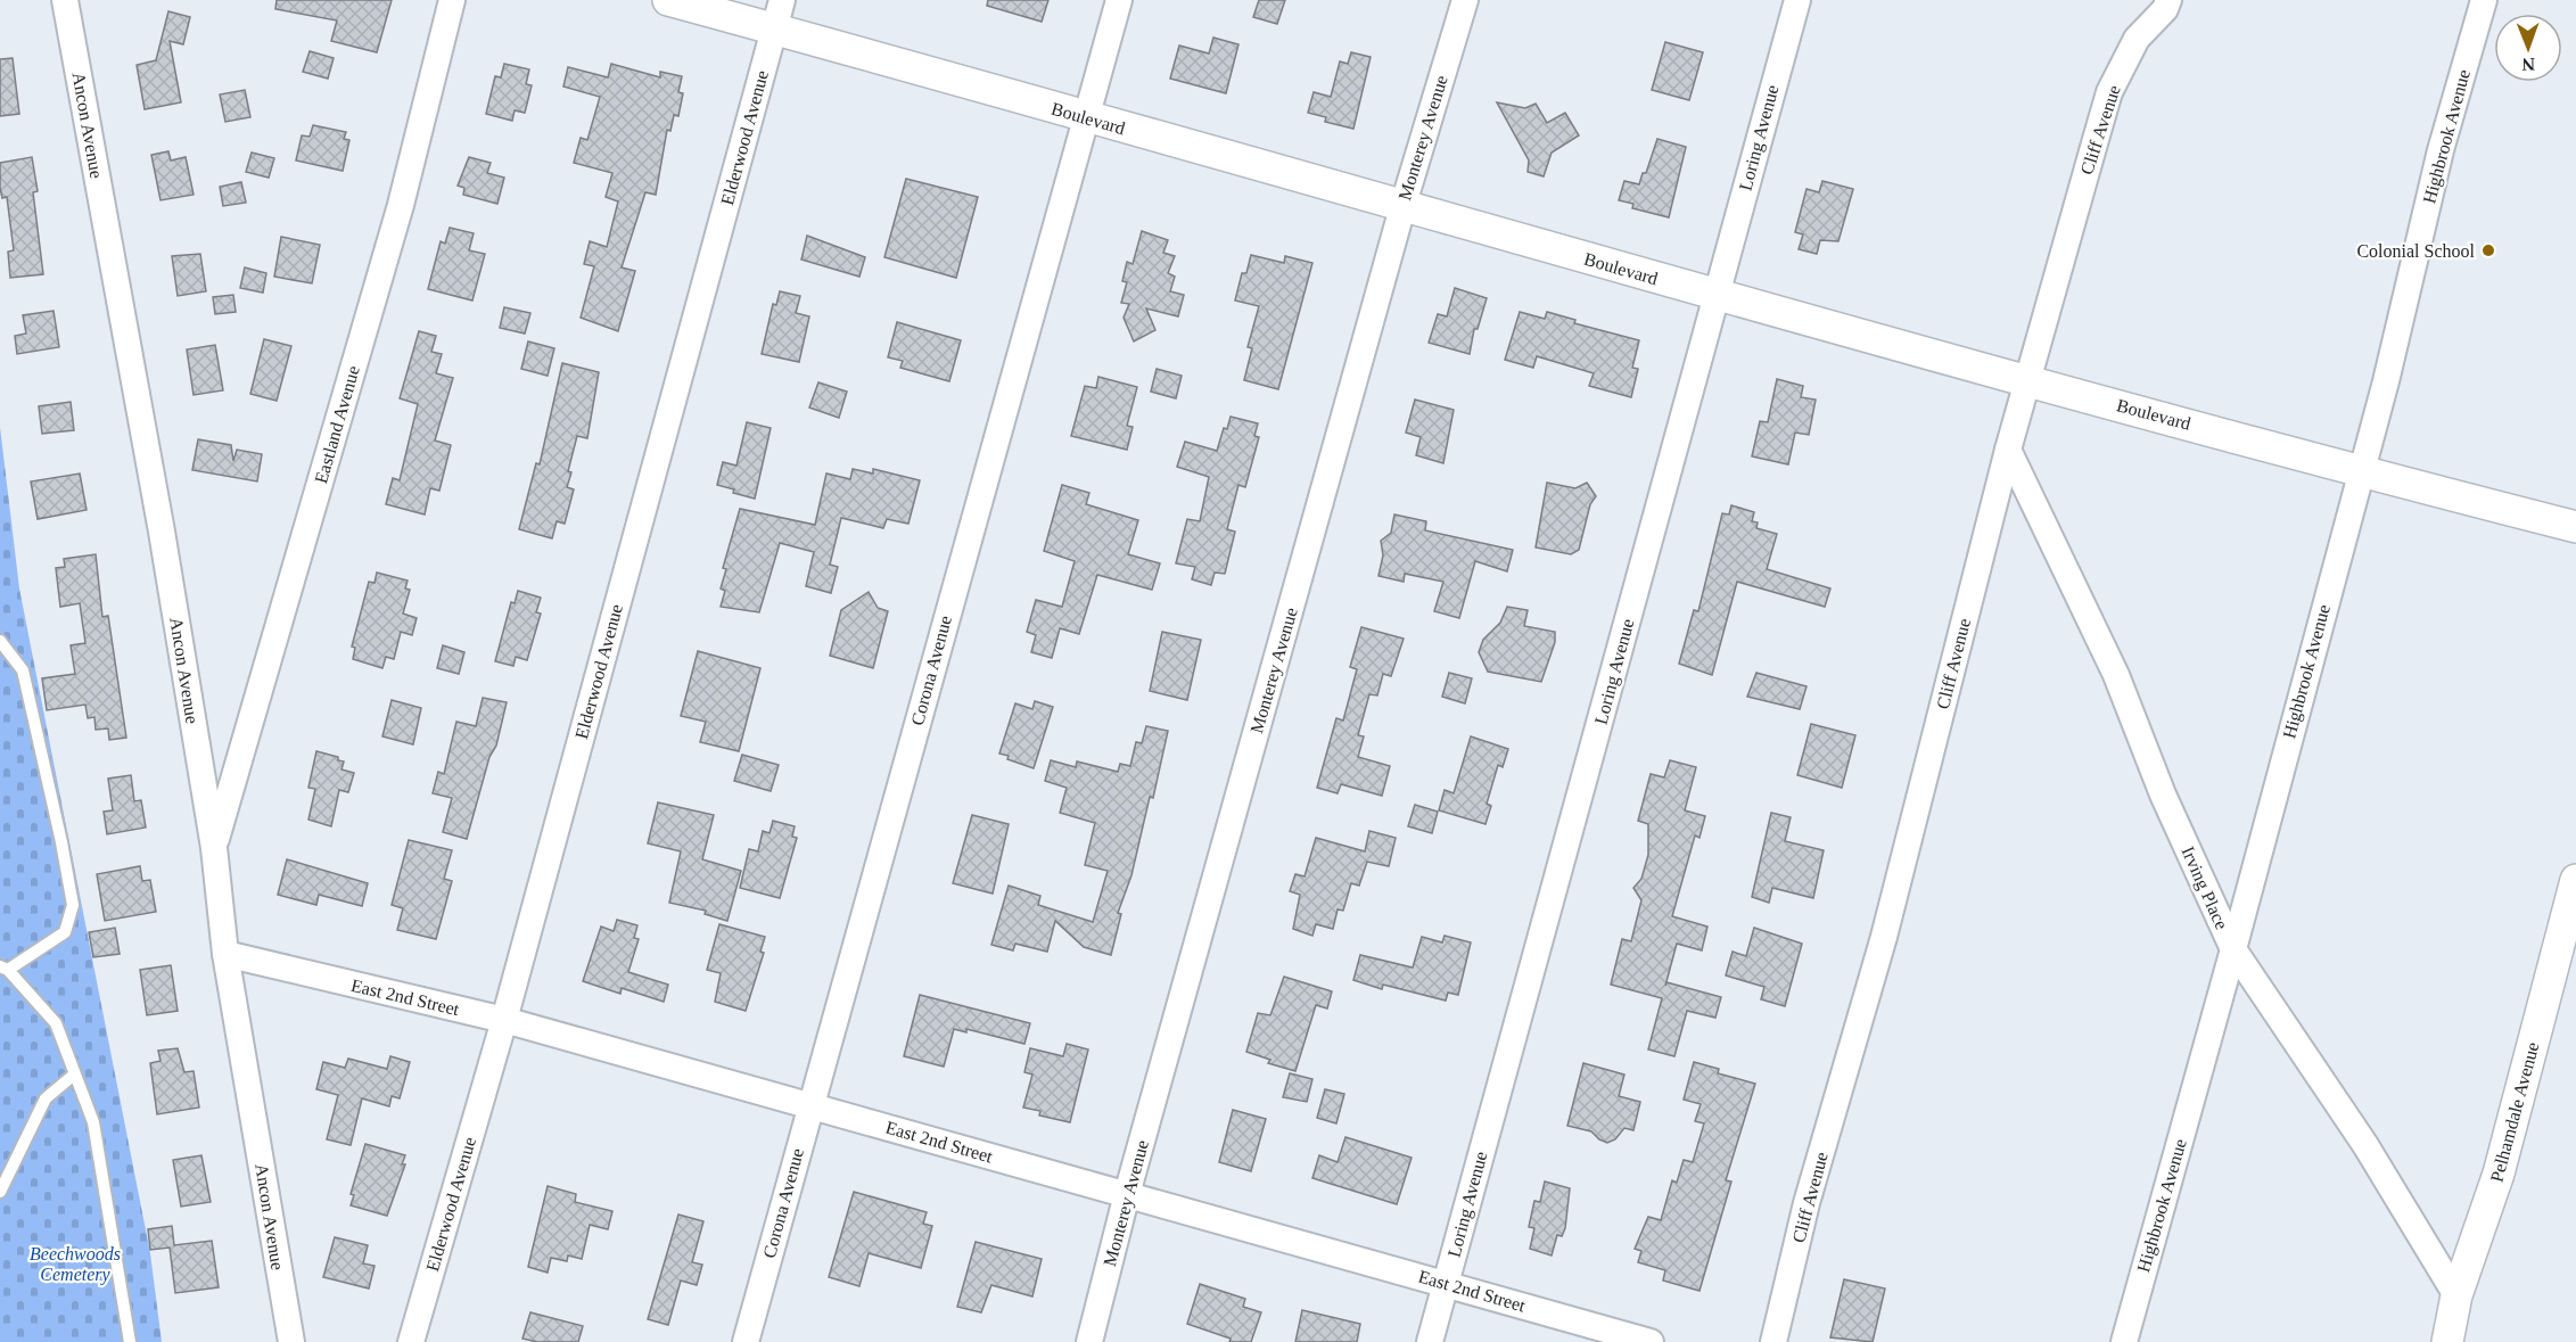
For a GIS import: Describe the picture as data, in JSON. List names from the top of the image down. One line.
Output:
{"streets":{"street":["Boulevard","Ancon Avenue","Cliff Avenue","Highbrook Avenue","Elderwood Avenue","Monterey Avenue","Loring Avenue","Eastland Avenue","Corona Avenue","Irving Place","East 2nd Street","Pelhamdale Avenue"]},"crossings":[["Boulevard","Cliff Avenue"],["Boulevard","Highbrook Avenue"],["Boulevard","Elderwood Avenue"],["Boulevard","Monterey Avenue"],["Boulevard","Loring Avenue"],["Boulevard","Corona Avenue"],["Ancon Avenue","Eastland Avenue"],["Ancon Avenue","East 2nd Street"],["Cliff Avenue","Irving Place"],["Highbrook Avenue","Irving Place"],["Elderwood Avenue","East 2nd Street"],["Monterey Avenue","East 2nd Street"],["Loring Avenue","East 2nd Street"],["Corona Avenue","East 2nd Street"],["Irving Place","Pelhamdale Avenue"]],"parks":["Beechwoods Cemetery"],"places":["Colonial School"],"north":"bottom"}
